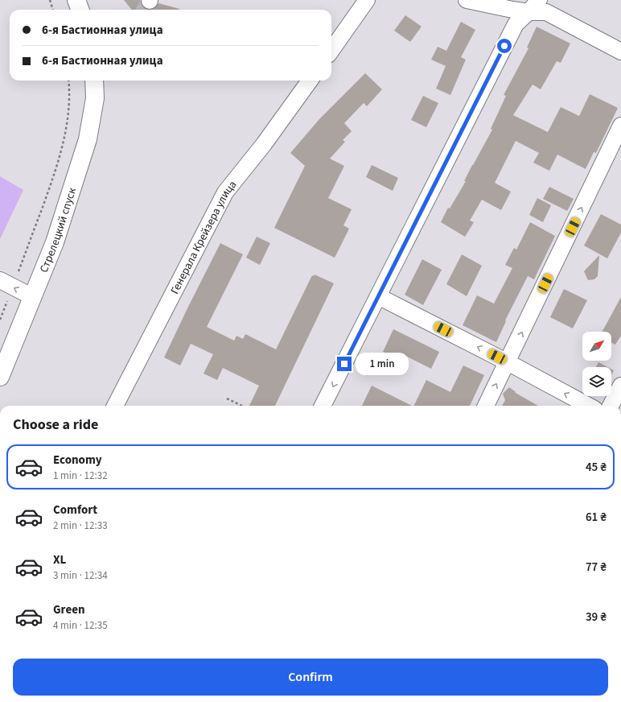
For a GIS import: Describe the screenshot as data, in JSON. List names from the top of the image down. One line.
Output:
{"streets":{"main road":["Стрелецкий спуск"],"street":["Генерала Крейзера улица"]},"north":"top right","page":{"banner":["6-я Бастионная улица","6-я Бастионная улица"],"bubble":"1 min","heading":"Choose a ride","list":[{"name":"Economy","note":"1 min · 12:32","value":"45 ₴"},{"name":"Comfort","note":"2 min · 12:33","value":"61 ₴"},{"name":"XL","note":"3 min · 12:34","value":"77 ₴"},{"name":"Green","note":"4 min · 12:35","value":"39 ₴"}],"buttons":"Confirm"}}
